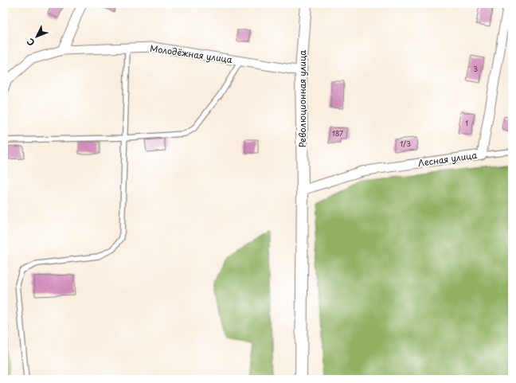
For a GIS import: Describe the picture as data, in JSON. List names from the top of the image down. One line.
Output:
{"streets":{"street":["Молодёжная улица","Революционная улица","Лесная улица"]},"crossings":[["Молодёжная улица","Революционная улица"],["Революционная улица","Лесная улица"]],"house_numbers":["3","1","187","1/3"],"north":"bottom left"}
